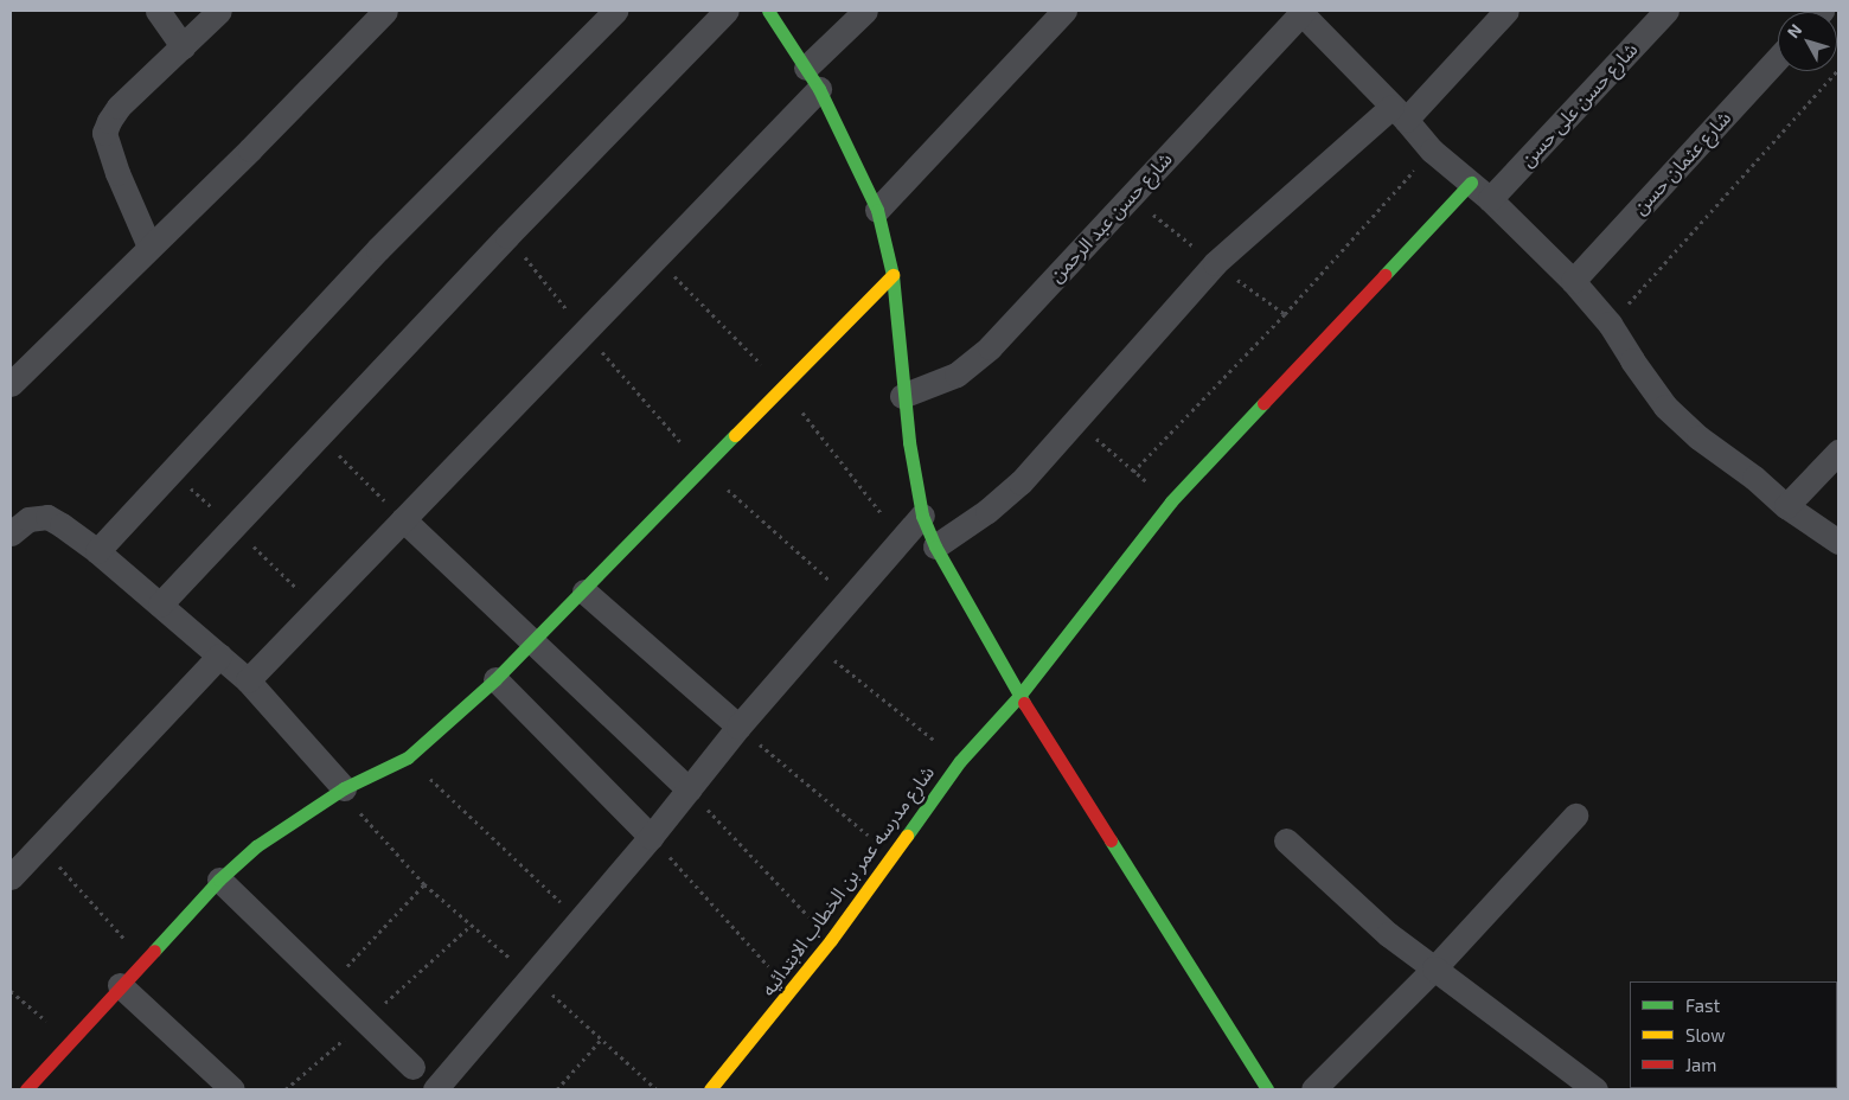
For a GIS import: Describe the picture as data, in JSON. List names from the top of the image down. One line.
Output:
{"streets":{"street":["شارع حسن على حسن","شارع عثمان حسن","شارع حسن عبد الرحمن","شارع مدرسه عمر بن الخطاب الابتدائيه"]},"legend":["Fast","Slow","Jam"],"north":"top left"}
